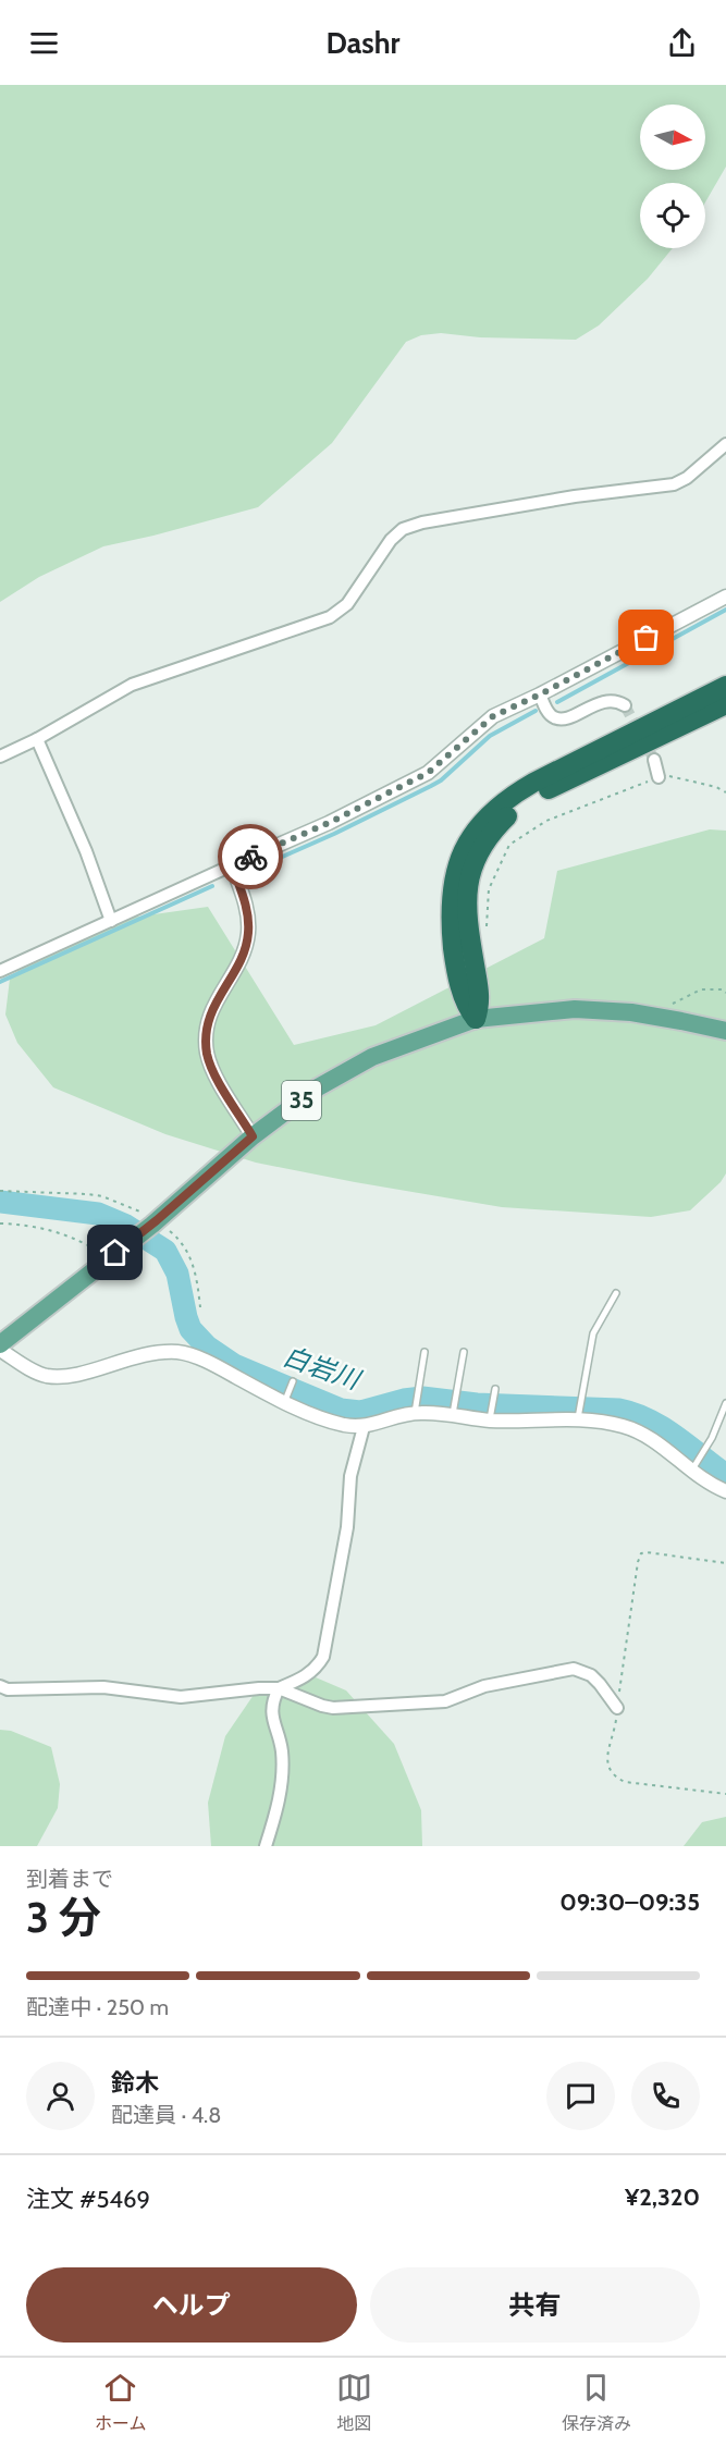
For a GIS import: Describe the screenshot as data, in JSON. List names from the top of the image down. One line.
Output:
{"streets":{"main road":["35"]},"water":["白岩川"],"north":"right","page":{"header":"Dashr","heading":["3 分","到着まで","09:30–09:35"],"panel":["鈴木","配達員 · 4.8","注文 #5469","¥2,320"],"bar":"配達中 · 250 m","buttons":["ヘルプ","共有"],"tabs":["ホーム","地図","保存済み"]}}
